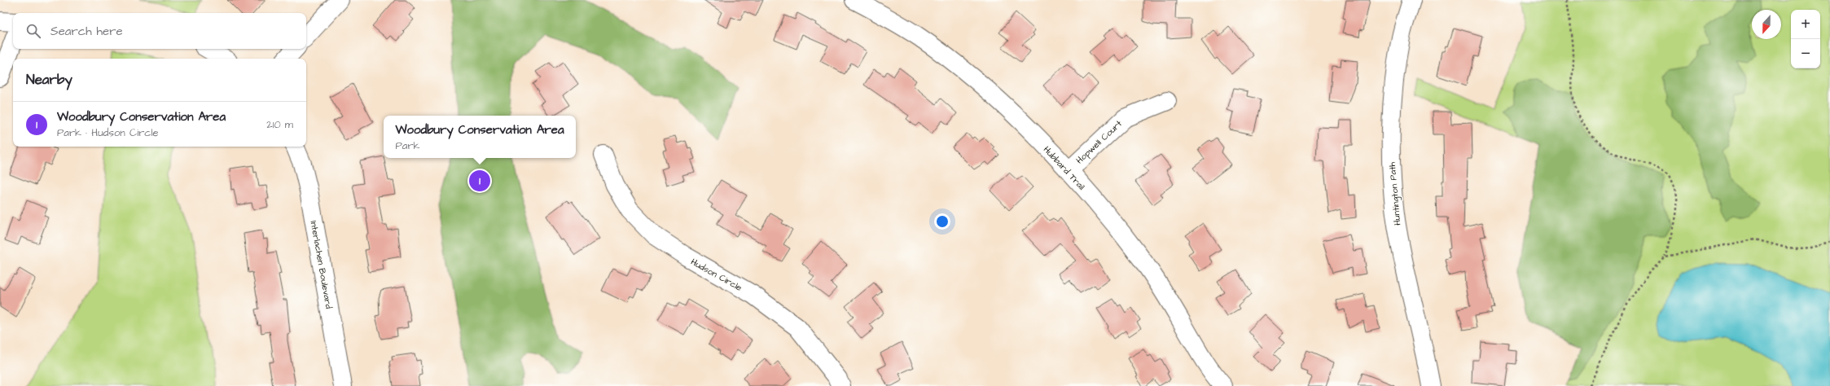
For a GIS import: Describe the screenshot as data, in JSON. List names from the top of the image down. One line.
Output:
{"streets":{"street":["Hopwell Court","Hubbard Trail","Huntington Path","Interlachen Boulevard","Hudson Circle"]},"crossings":[["Hopwell Court","Hubbard Trail"]],"north":"bottom","page":{"map_buttons":["+","−"],"search":"Search here","heading":"Nearby","list":[{"mark":"1","name":"Woodbury Conservation Area","note":"Park · Hudson Circle","value":"210 m"}],"popup":["Woodbury Conservation Area","Park"],"pins":"1"}}
